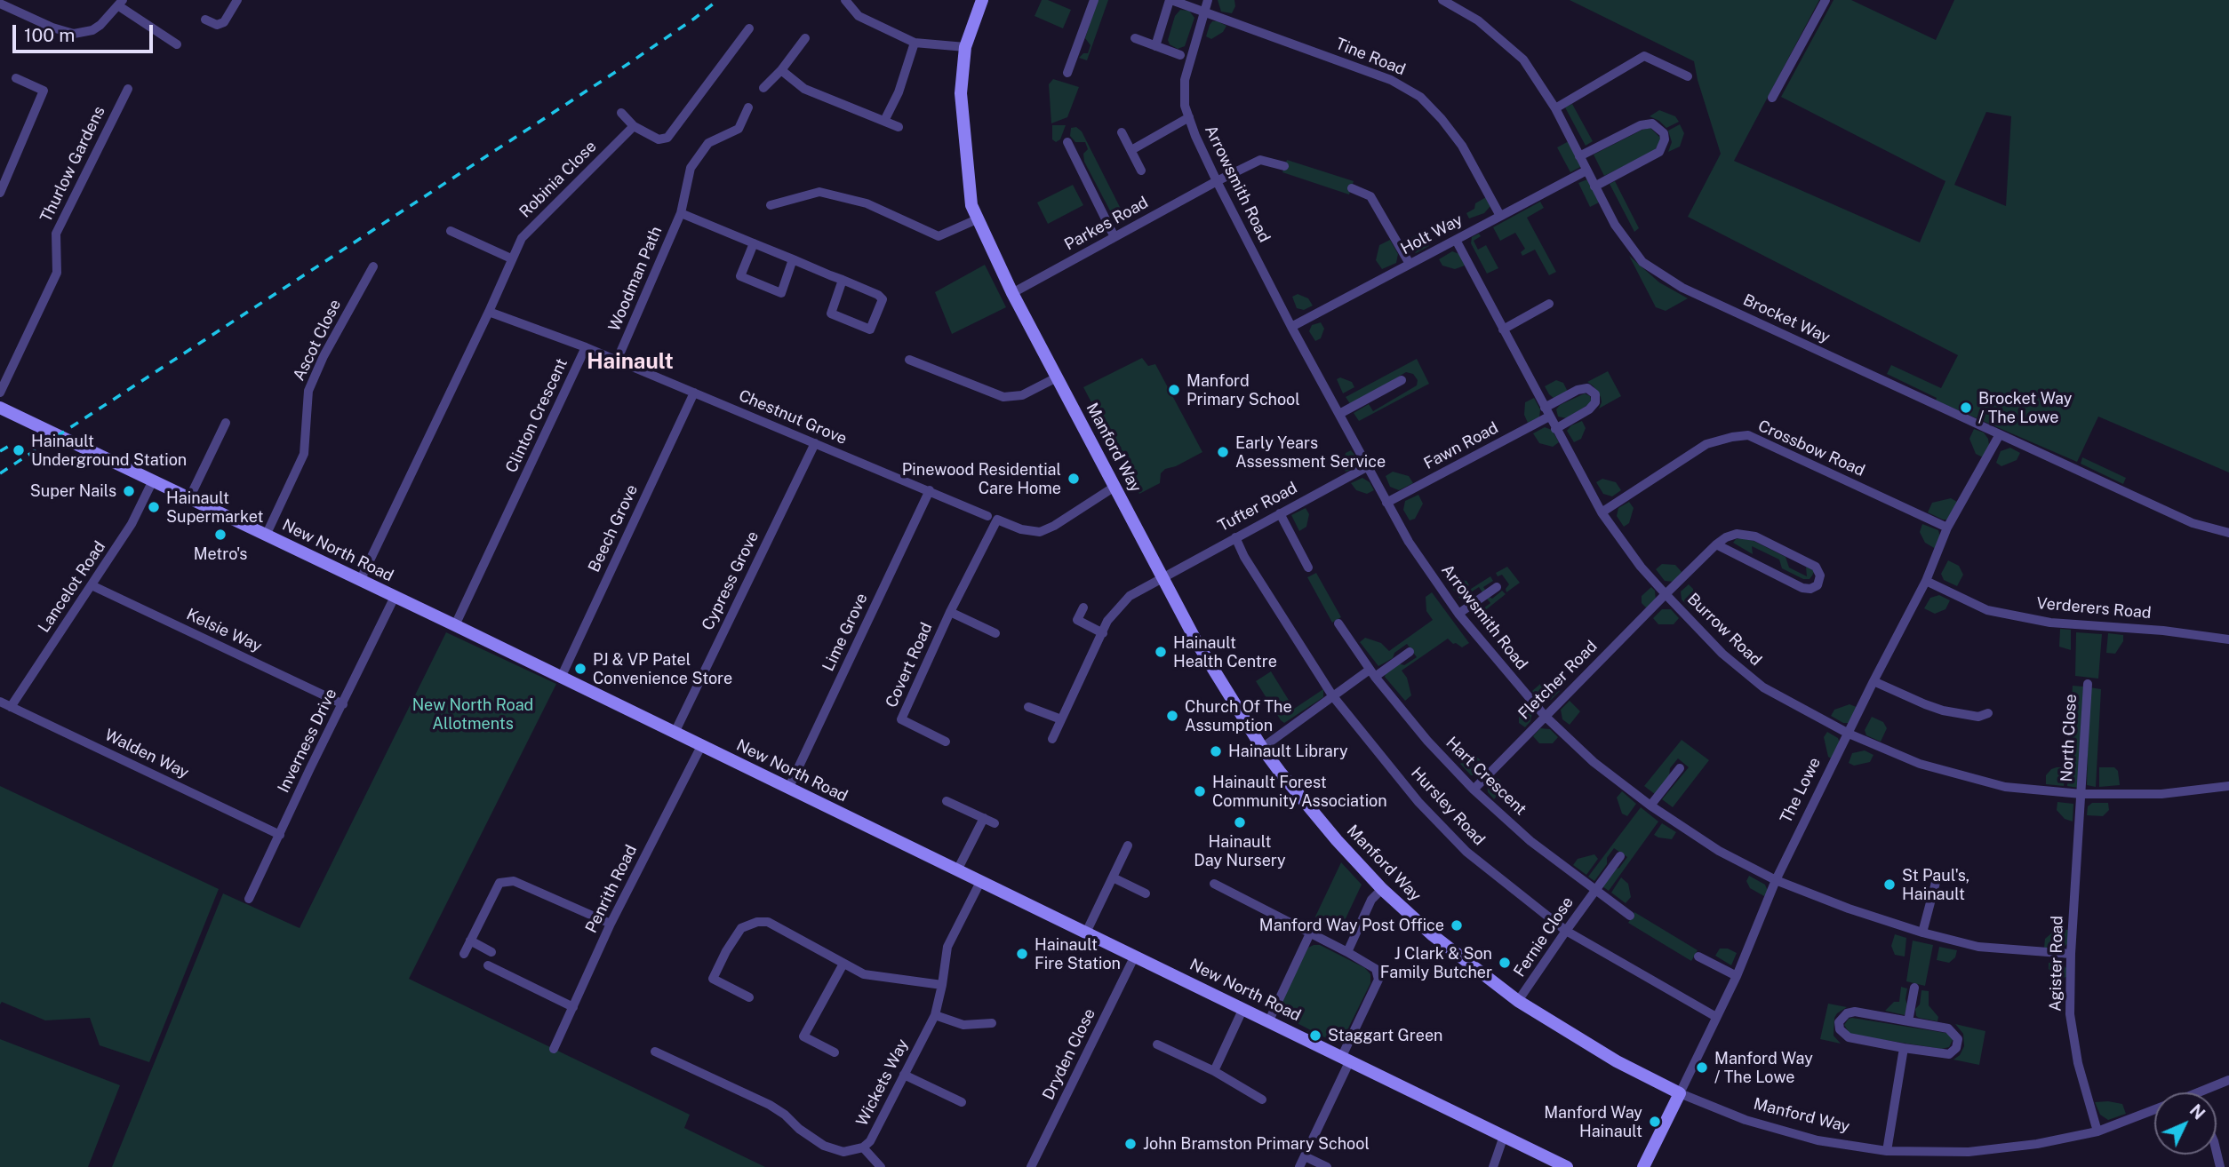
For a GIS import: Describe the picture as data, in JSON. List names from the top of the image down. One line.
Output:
{"streets":{"street":["Tine Road","Thurlow Gardens","Robinia Close","Arrowsmith Road","Parkes Road","Holt Way","Woodman Path","Brocket Way","Ascot Close","Clinton Crescent","Chestnut Grove","Fawn Road","Manford Way","Crossbow Road","Tufter Road","Beech Grove","New North Road","Cypress Grove","Lancelot Road","Verderers Road","Burrow Road","Kelsie Way","Lime Grove","Covert Road","Fletcher Road","North Close","Inverness Drive","Walden Way","Hart Crescent","The Lowe","Hursley Road","Penrith Road","Fernie Close","Agister Road","Dryden Close","Wickets Way"]},"crossings":[["Tine Road","Arrowsmith Road"],["Tine Road","Holt Way"],["Robinia Close","Clinton Crescent"],["Arrowsmith Road","Parkes Road"],["Arrowsmith Road","Holt Way"],["Arrowsmith Road","Fawn Road"],["Arrowsmith Road","Tufter Road"],["Arrowsmith Road","Fletcher Road"],["Arrowsmith Road","The Lowe"],["Arrowsmith Road","Agister Road"],["Parkes Road","Manford Way"],["Holt Way","Brocket Way"],["Holt Way","Burrow Road"],["Woodman Path","Chestnut Grove"],["Brocket Way","The Lowe"],["Ascot Close","New North Road"],["Clinton Crescent","Chestnut Grove"],["Clinton Crescent","New North Road"],["Chestnut Grove","Beech Grove"],["Chestnut Grove","Cypress Grove"],["Chestnut Grove","Lime Grove"],["Fawn Road","Burrow Road"],["Manford Way","Tufter Road"],["Manford Way","Covert Road"],["Manford Way","The Lowe"],["Manford Way","Fernie Close"],["Manford Way","Agister Road"],["Crossbow Road","Burrow Road"],["Crossbow Road","The Lowe"],["Tufter Road","Hursley Road"],["Beech Grove","New North Road"],["New North Road","Cypress Grove"],["New North Road","Lancelot Road"],["New North Road","Lime Grove"],["New North Road","Inverness Drive"],["New North Road","Penrith Road"],["New North Road","Dryden Close"],["New North Road","Wickets Way"],["Lancelot Road","Kelsie Way"],["Lancelot Road","Walden Way"],["Verderers Road","The Lowe"],["Burrow Road","Fletcher Road"],["Burrow Road","North Close"],["Burrow Road","The Lowe"],["Burrow Road","Agister Road"],["Kelsie Way","Inverness Drive"],["Fletcher Road","Hart Crescent"],["North Close","Agister Road"],["Inverness Drive","Walden Way"],["Hart Crescent","Fernie Close"],["The Lowe","Hursley Road"],["Hursley Road","Fernie Close"]],"districts":["Hainault"],"parks":["New North Road Allotments"],"places":["Manford Primary School","Brocket Way / The Lowe","Hainault Underground Station","Early Years Assessment Service","Pinewood Residential Care Home","Super Nails","Hainault Supermarket","Metro's","Hainault Health Centre","PJ & VP Patel Convenience Store","Church Of The Assumption","Hainault Library","Hainault Forest Community Association","Hainault Day Nursery","St Paul's, Hainault","Manford Way Post Office","Hainault Fire Station","J Clark & Son Family Butcher","Staggart Green","Manford Way / The Lowe","Manford Way Hainault","John Bramston Primary School"],"scale_bar":"100 m","north":"top right"}
